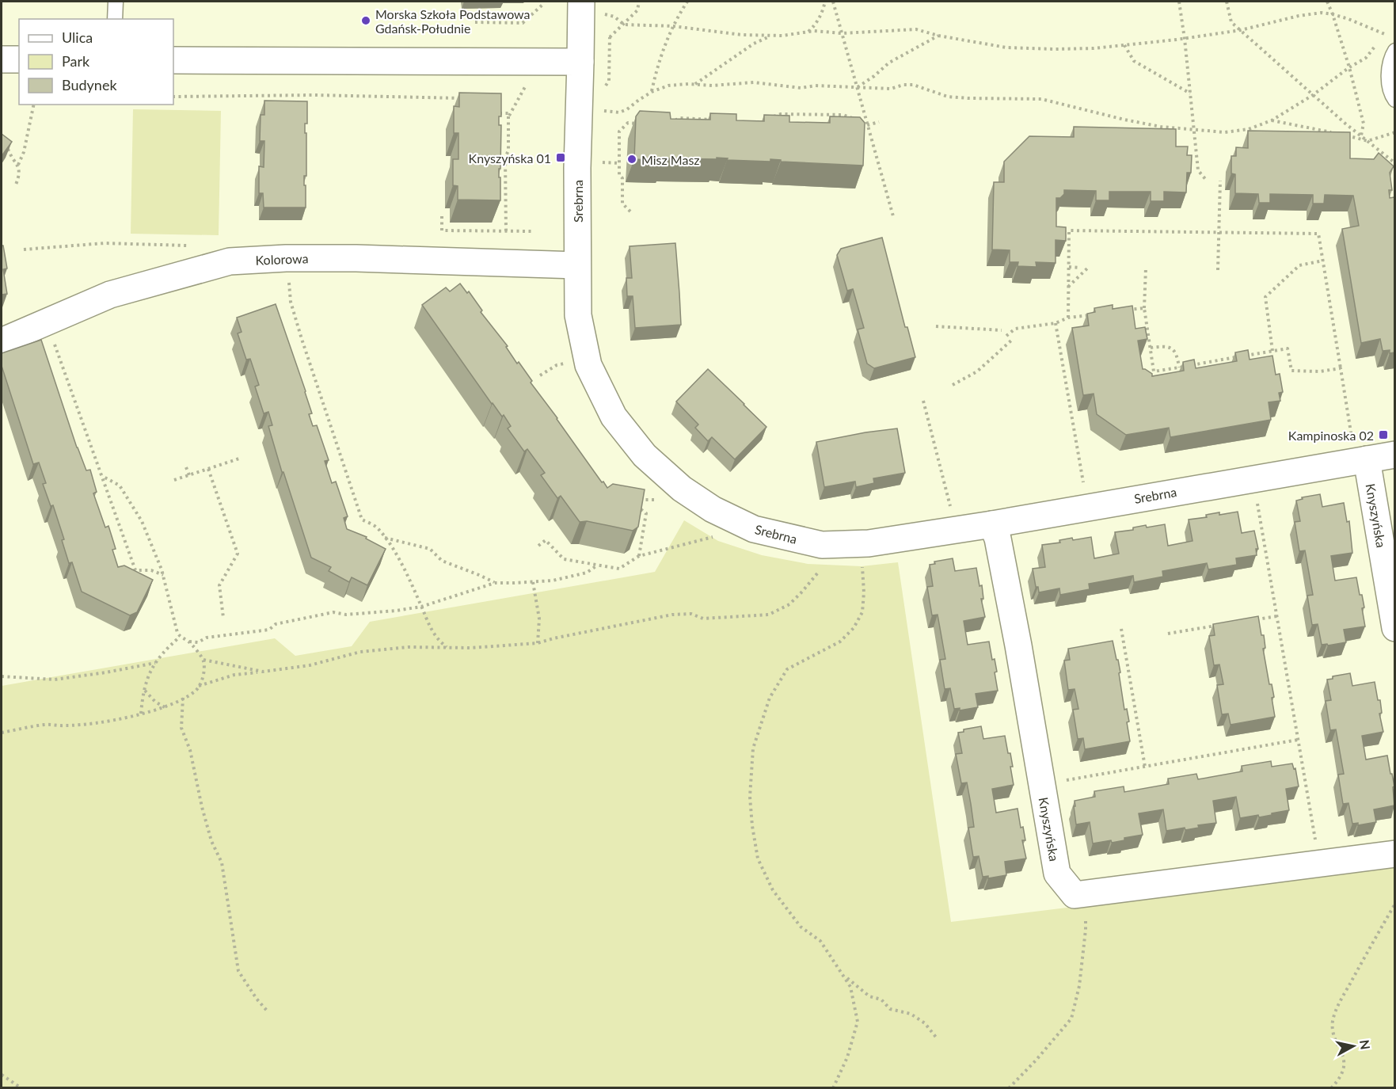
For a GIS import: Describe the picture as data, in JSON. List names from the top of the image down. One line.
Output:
{"streets":{"street":["Srebrna","Kolorowa","Knyszyńska"]},"crossings":[["Srebrna","Kolorowa"],["Srebrna","Knyszyńska"]],"places":{"other":["Morska Szkoła Podstawowa Gdańsk-Południe","Misz Masz"],"transit":["Knyszyńska 01","Kampinoska 02"]},"legend":["Ulica","Park","Budynek"],"north":"right"}
